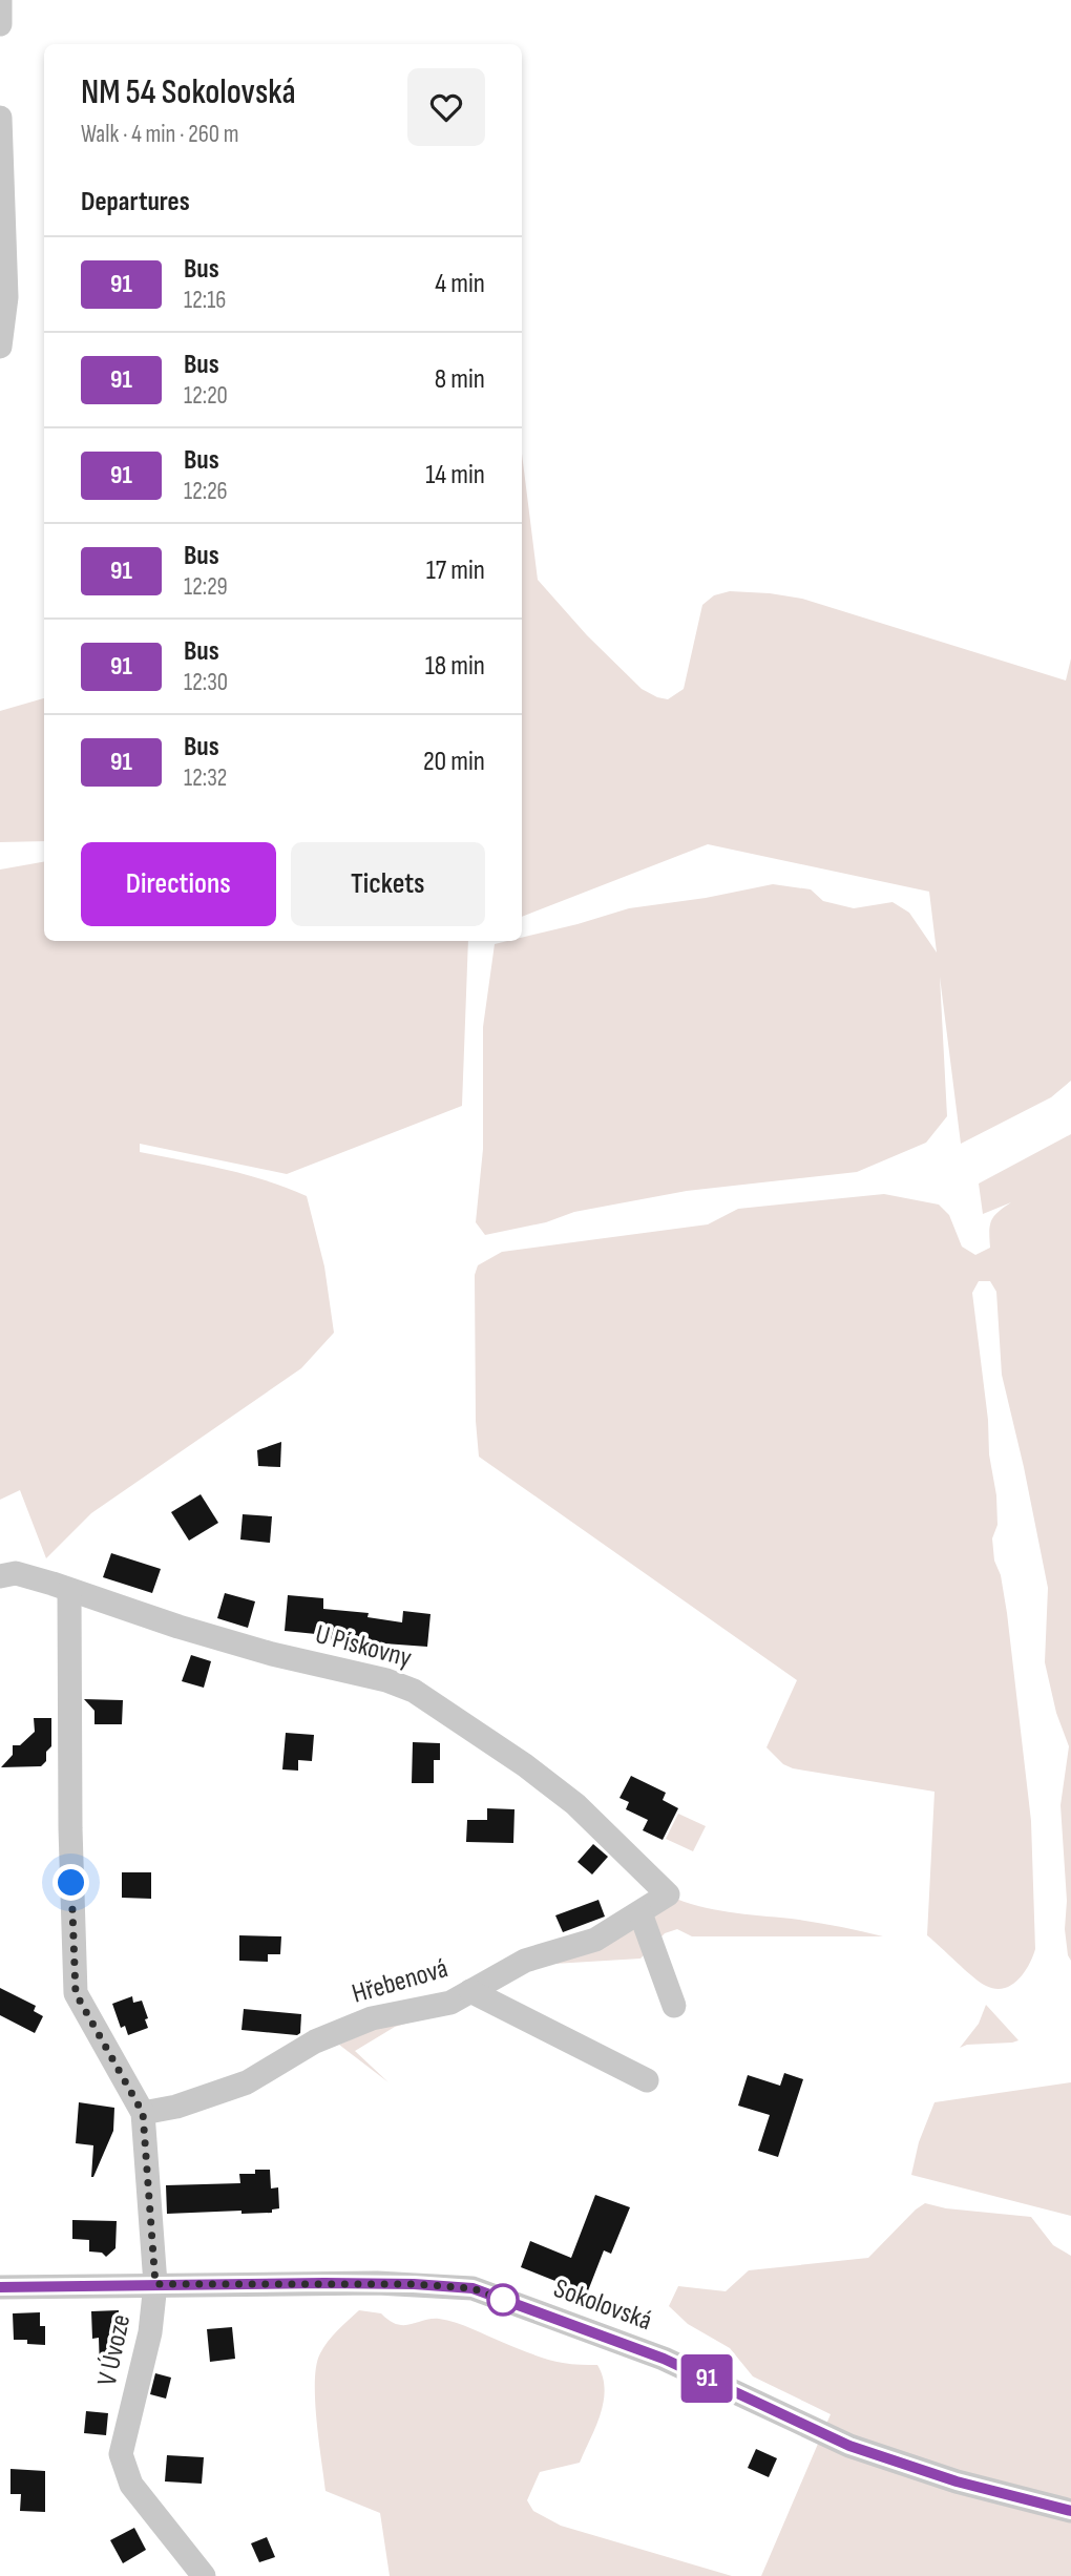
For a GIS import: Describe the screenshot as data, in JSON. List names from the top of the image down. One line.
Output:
{"streets":{"street":["U Pískovny","Hřebenová","Sokolovská","V Úvoze"]},"crossings":[["U Pískovny","Hřebenová"],["U Pískovny","V Úvoze"],["Hřebenová","V Úvoze"],["Sokolovská","V Úvoze"]],"lines":["bus line 91"],"page":{"on_map":"91","heading":[["NM 54 Sokolovská","Walk · 4 min · 260 m"],"Departures"],"list":[{"mark":"91","name":"Bus","note":"12:16","value":"4 min"},{"mark":"91","name":"Bus","note":"12:20","value":"8 min"},{"mark":"91","name":"Bus","note":"12:26","value":"14 min"},{"mark":"91","name":"Bus","note":"12:29","value":"17 min"},{"mark":"91","name":"Bus","note":"12:30","value":"18 min"},{"mark":"91","name":"Bus","note":"12:32","value":"20 min"}],"buttons":["Directions","Tickets"]}}
